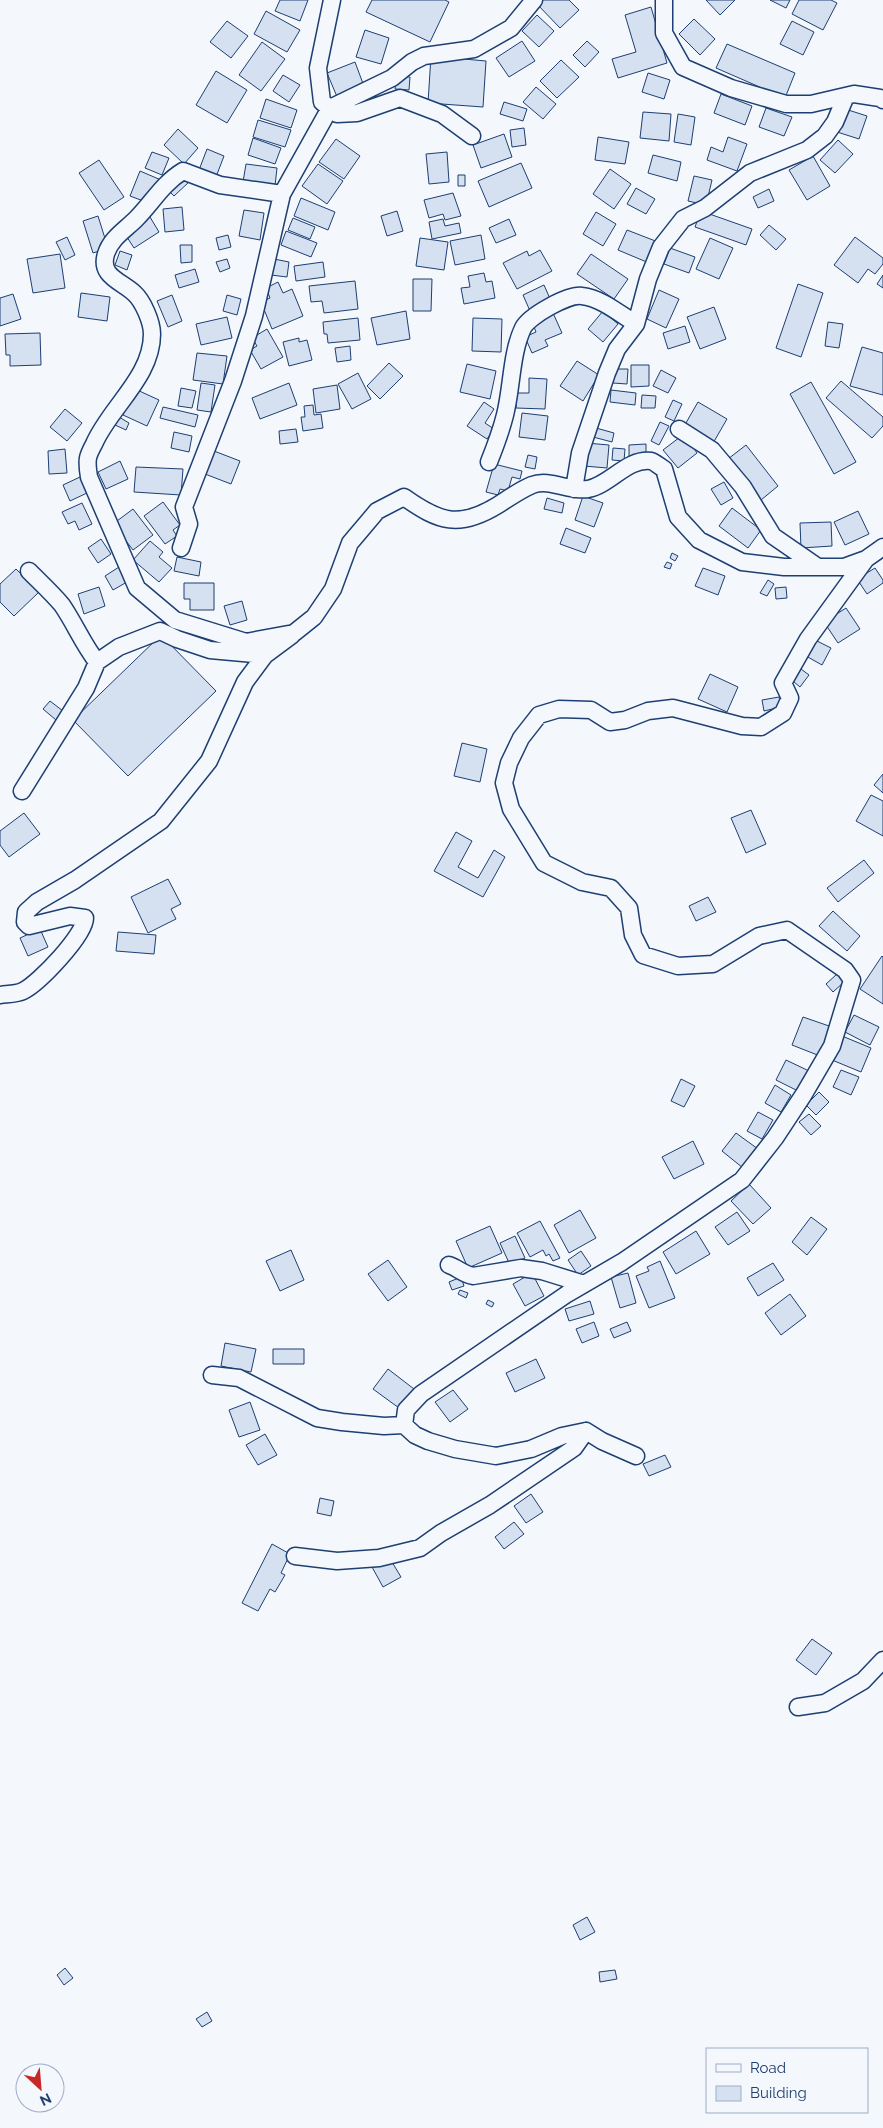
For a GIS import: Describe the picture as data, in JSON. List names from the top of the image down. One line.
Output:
{"legend":["Road","Building"],"north":"bottom right"}
